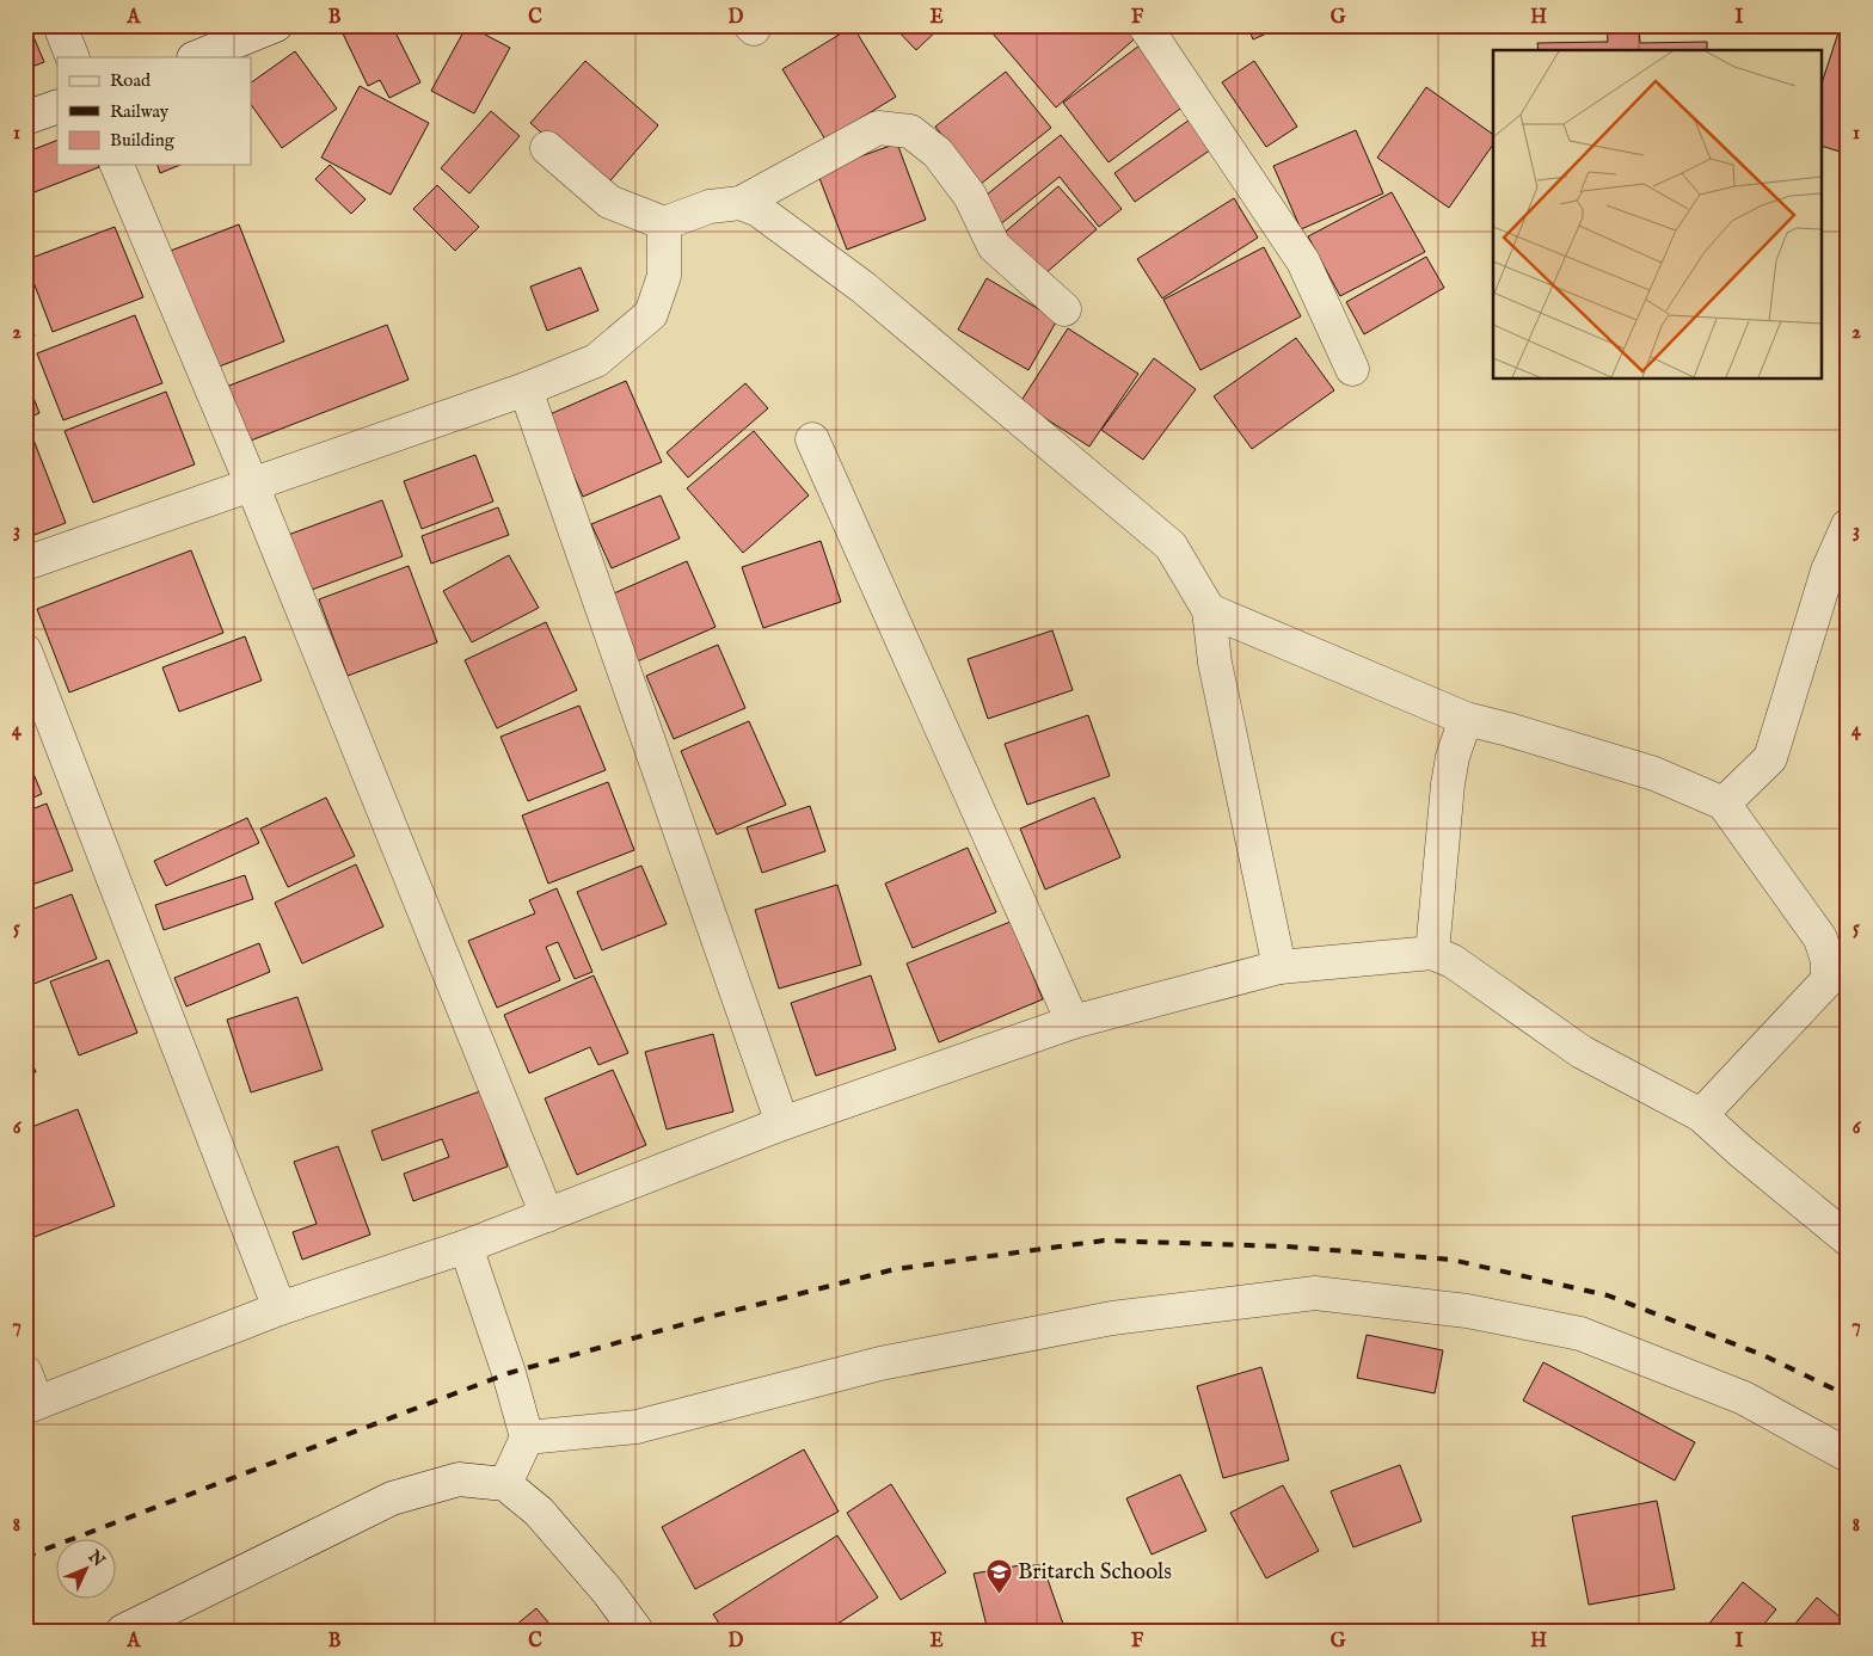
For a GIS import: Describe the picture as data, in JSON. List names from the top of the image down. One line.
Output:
{"places":{"school or university":["Britarch Schools"]},"legend":["Road","Railway","Building"],"north":"top right","grid":{"columns":["A","B","C","D","E","F","G","H","I"],"rows":["1","2","3","4","5","6","7","8"]}}
